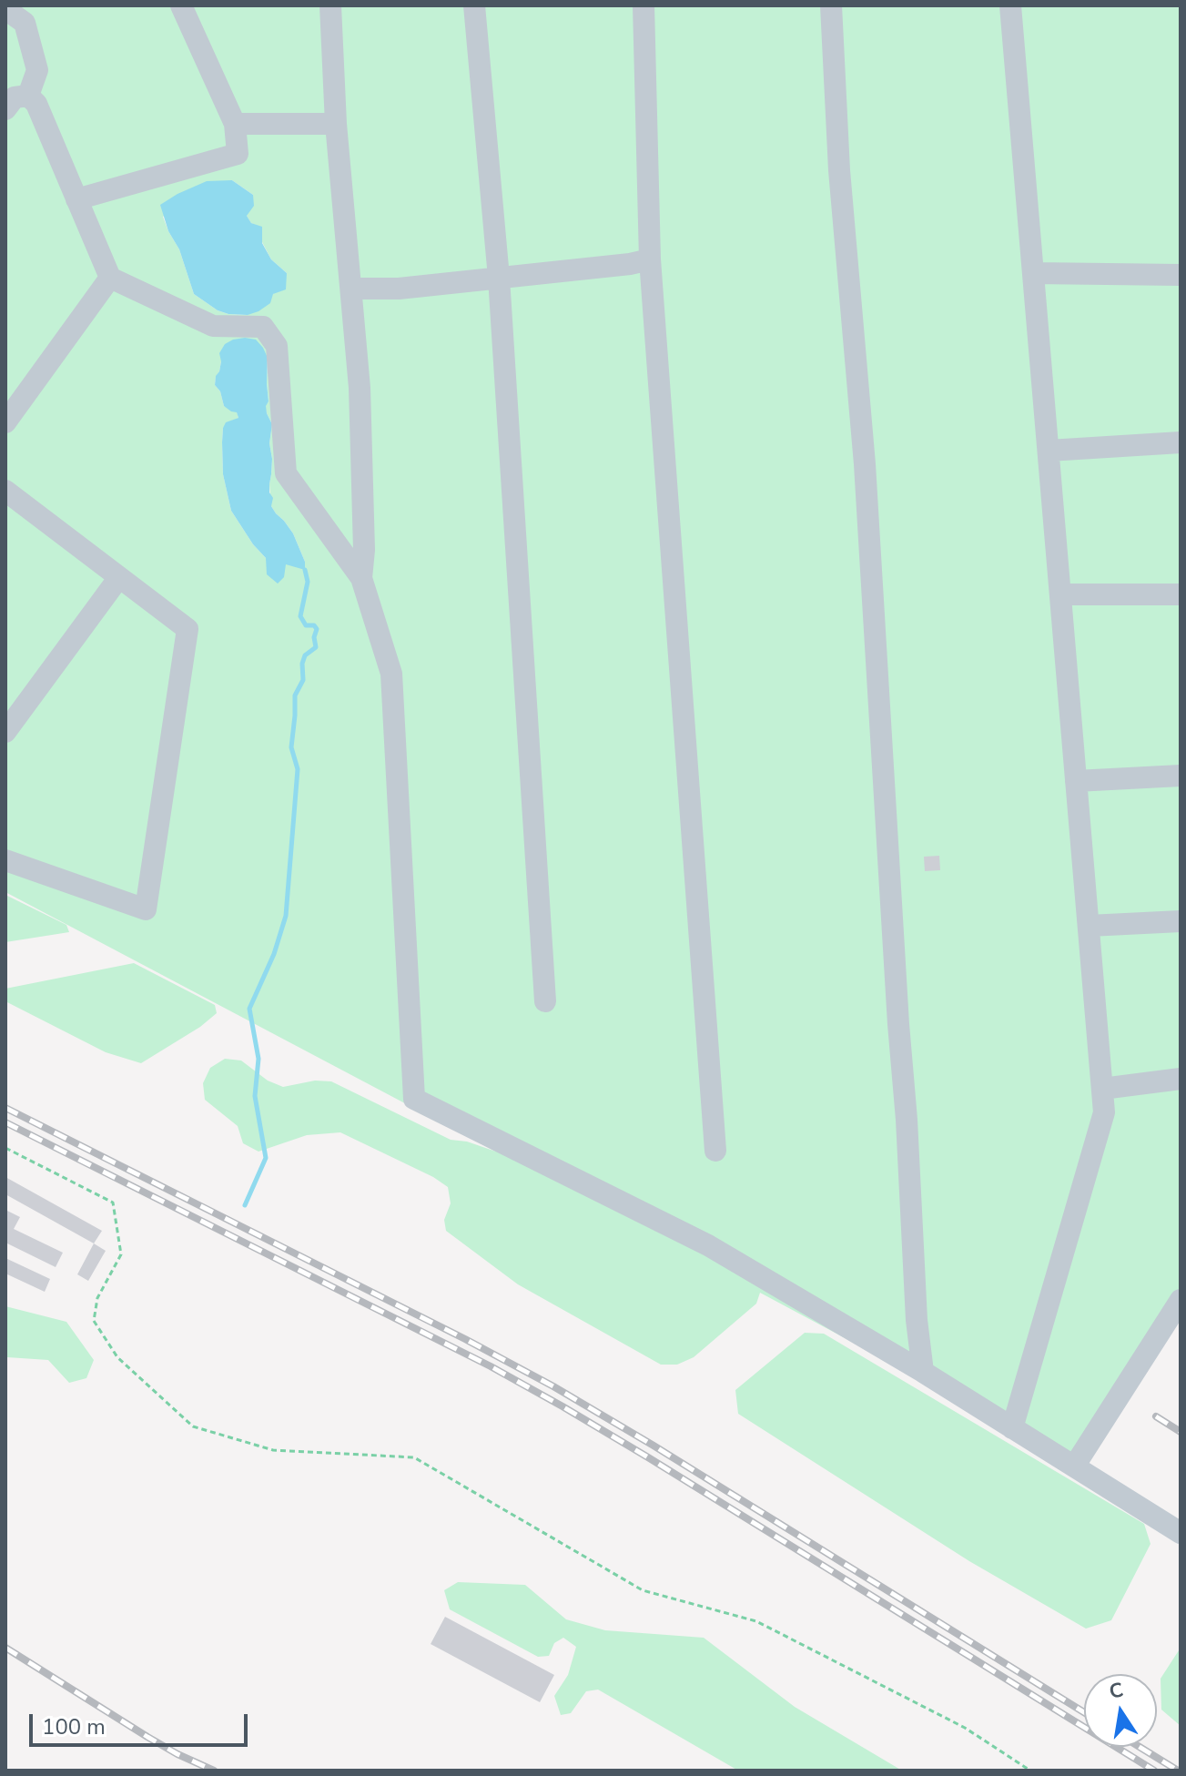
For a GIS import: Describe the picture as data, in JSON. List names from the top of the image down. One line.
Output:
{"scale_bar":"100 m","north":"top"}
